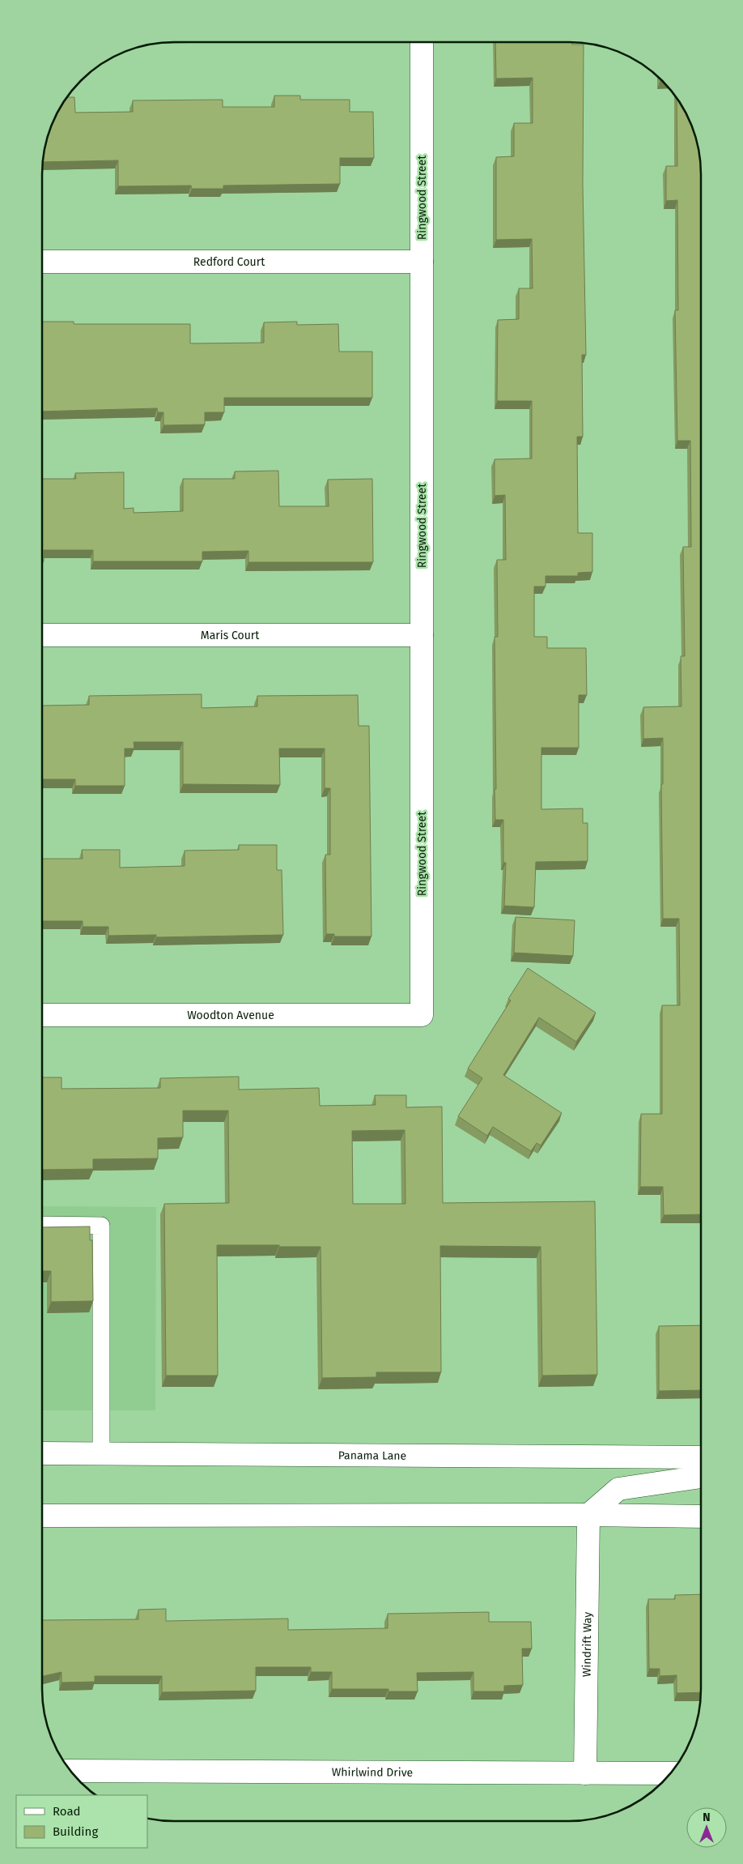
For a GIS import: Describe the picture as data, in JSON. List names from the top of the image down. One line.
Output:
{"streets":{"street":["Ringwood Street","Redford Court","Maris Court","Woodton Avenue","Panama Lane","Windrift Way","Whirlwind Drive"]},"crossings":[["Ringwood Street","Redford Court"],["Ringwood Street","Maris Court"],["Ringwood Street","Woodton Avenue"],["Windrift Way","Whirlwind Drive"]],"legend":["Road","Building"],"north":"top"}
